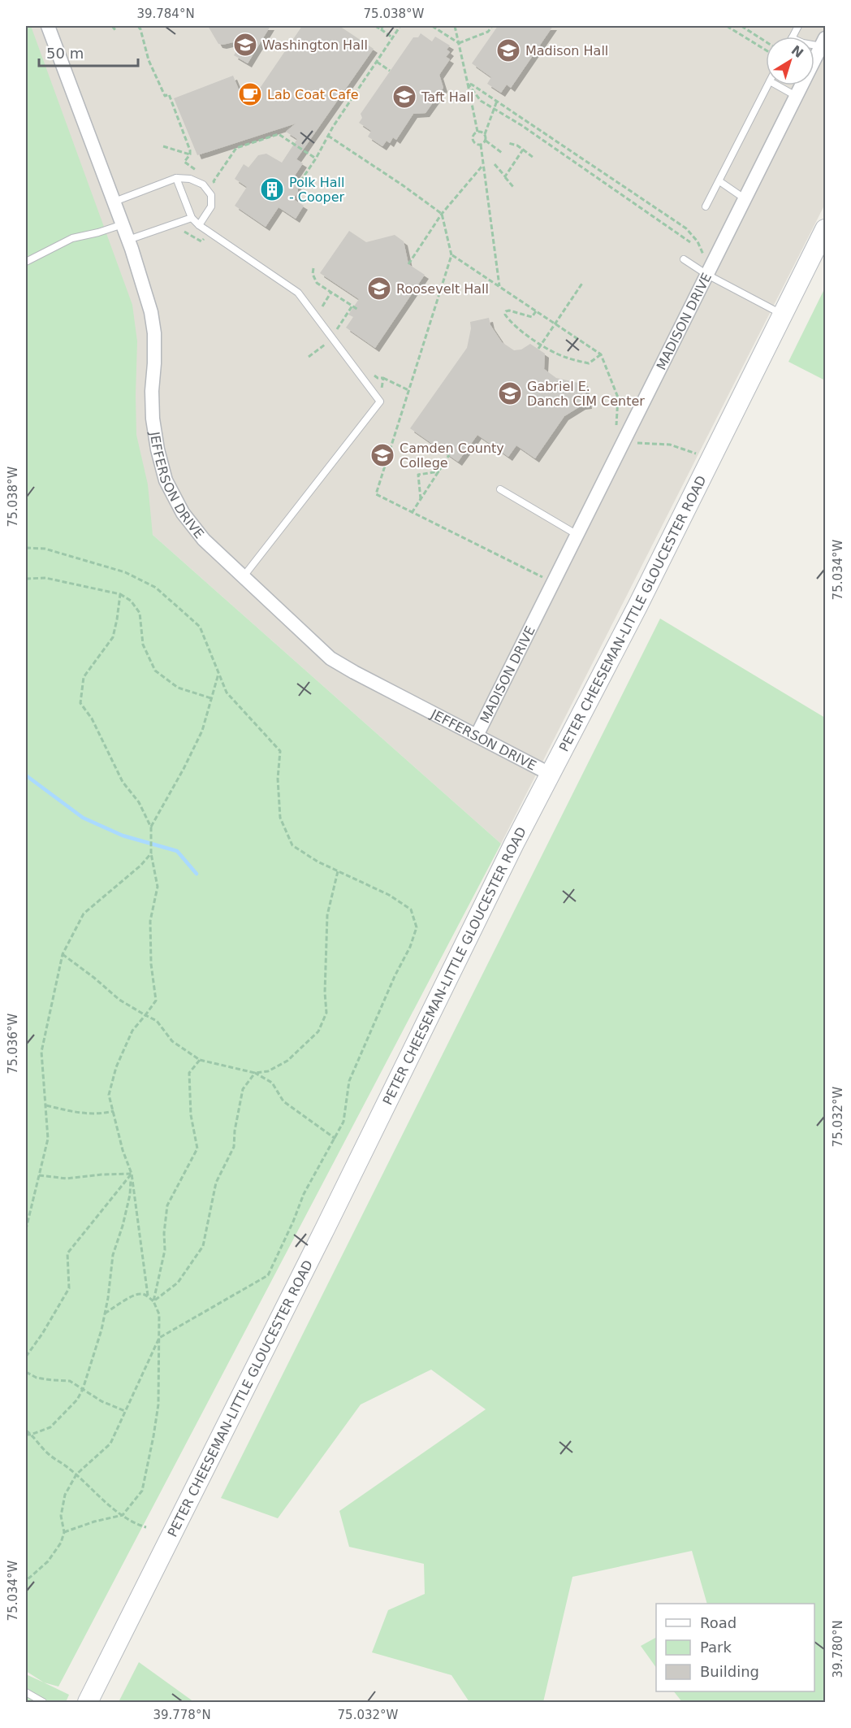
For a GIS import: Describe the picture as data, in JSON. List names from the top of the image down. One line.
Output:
{"streets":{"street":["MADISON DRIVE","JEFFERSON DRIVE","PETER CHEESEMAN-LITTLE GLOUCESTER ROAD"]},"crossings":[["MADISON DRIVE","JEFFERSON DRIVE"],["JEFFERSON DRIVE","PETER CHEESEMAN-LITTLE GLOUCESTER ROAD"]],"places":{"school or university":["Washington Hall","Madison Hall","Taft Hall","Roosevelt Hall","Gabriel E. Danch CIM Center","Camden County College"],"cafe":["Lab Coat Cafe"],"building":["Polk Hall - Cooper"]},"legend":["Road","Park","Building"],"scale_bar":"50 m","north":"top right","coordinates":["39.784°N","75.038°W","75.034°W","75.036°W","75.032°W","39.780°N","39.778°N"]}
